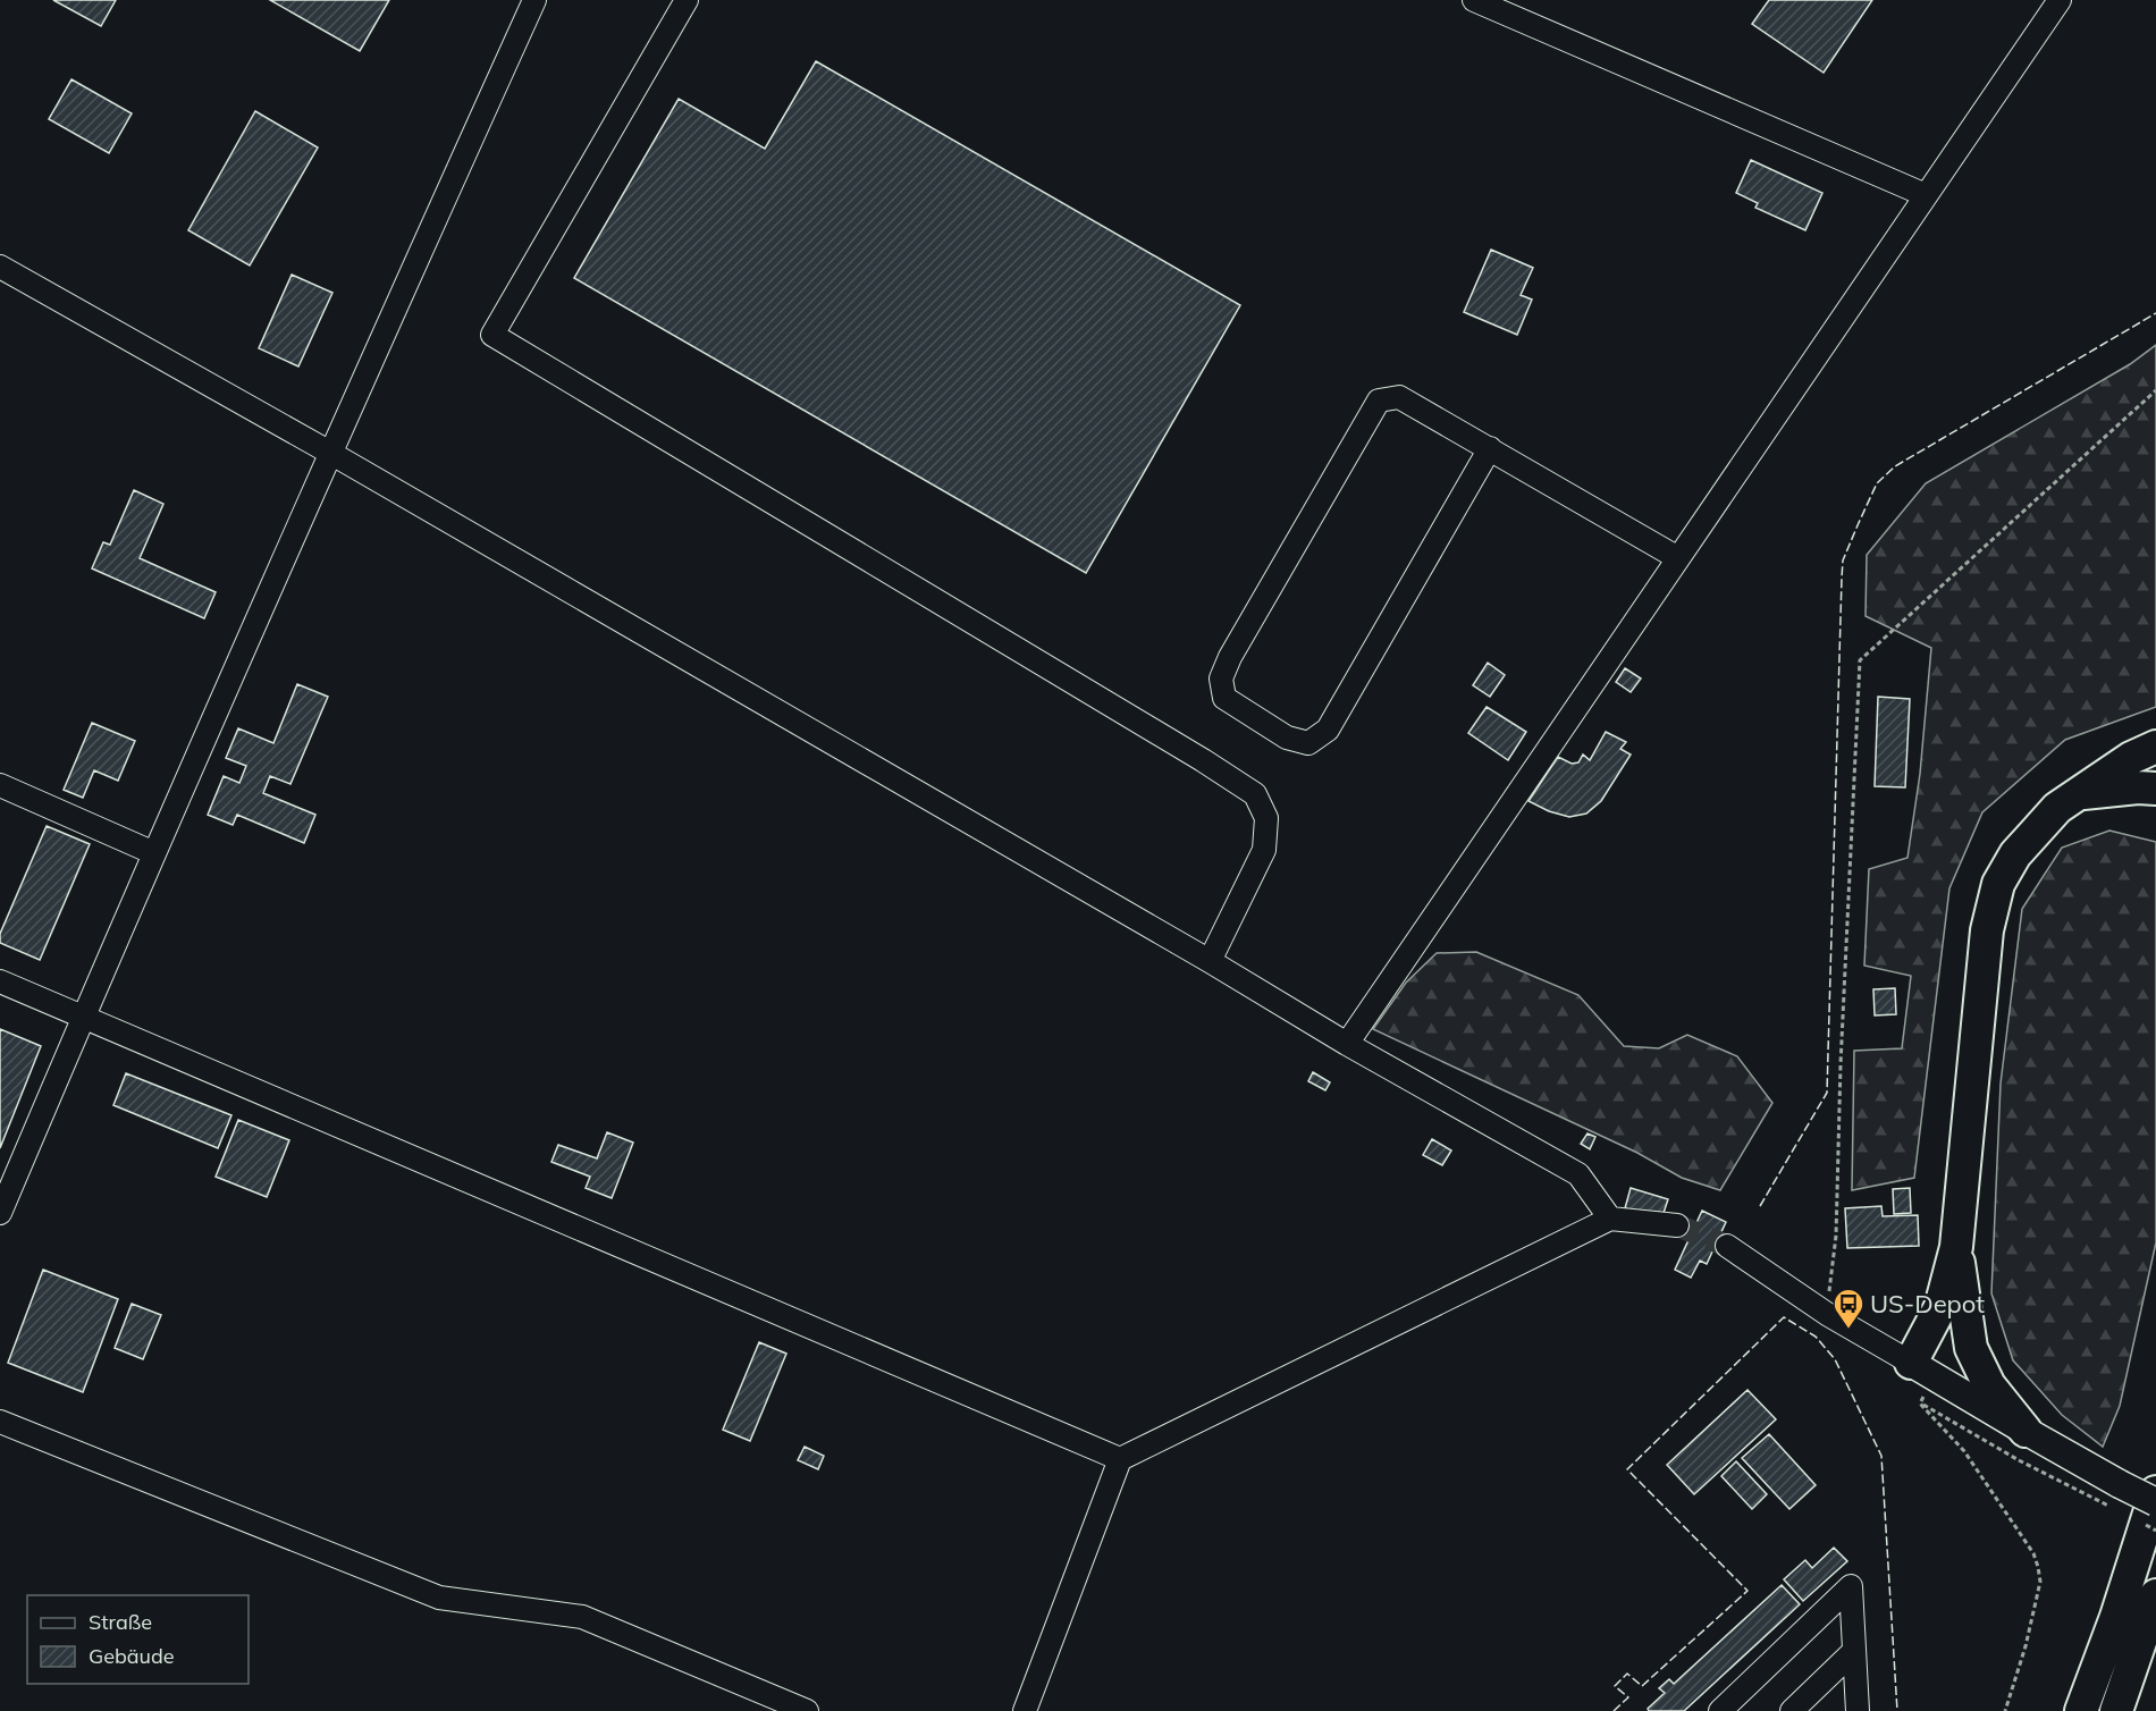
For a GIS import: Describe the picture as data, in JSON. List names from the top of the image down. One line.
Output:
{"places":{"bus stop":["US-Depot"]},"legend":["Straße","Gebäude"]}
